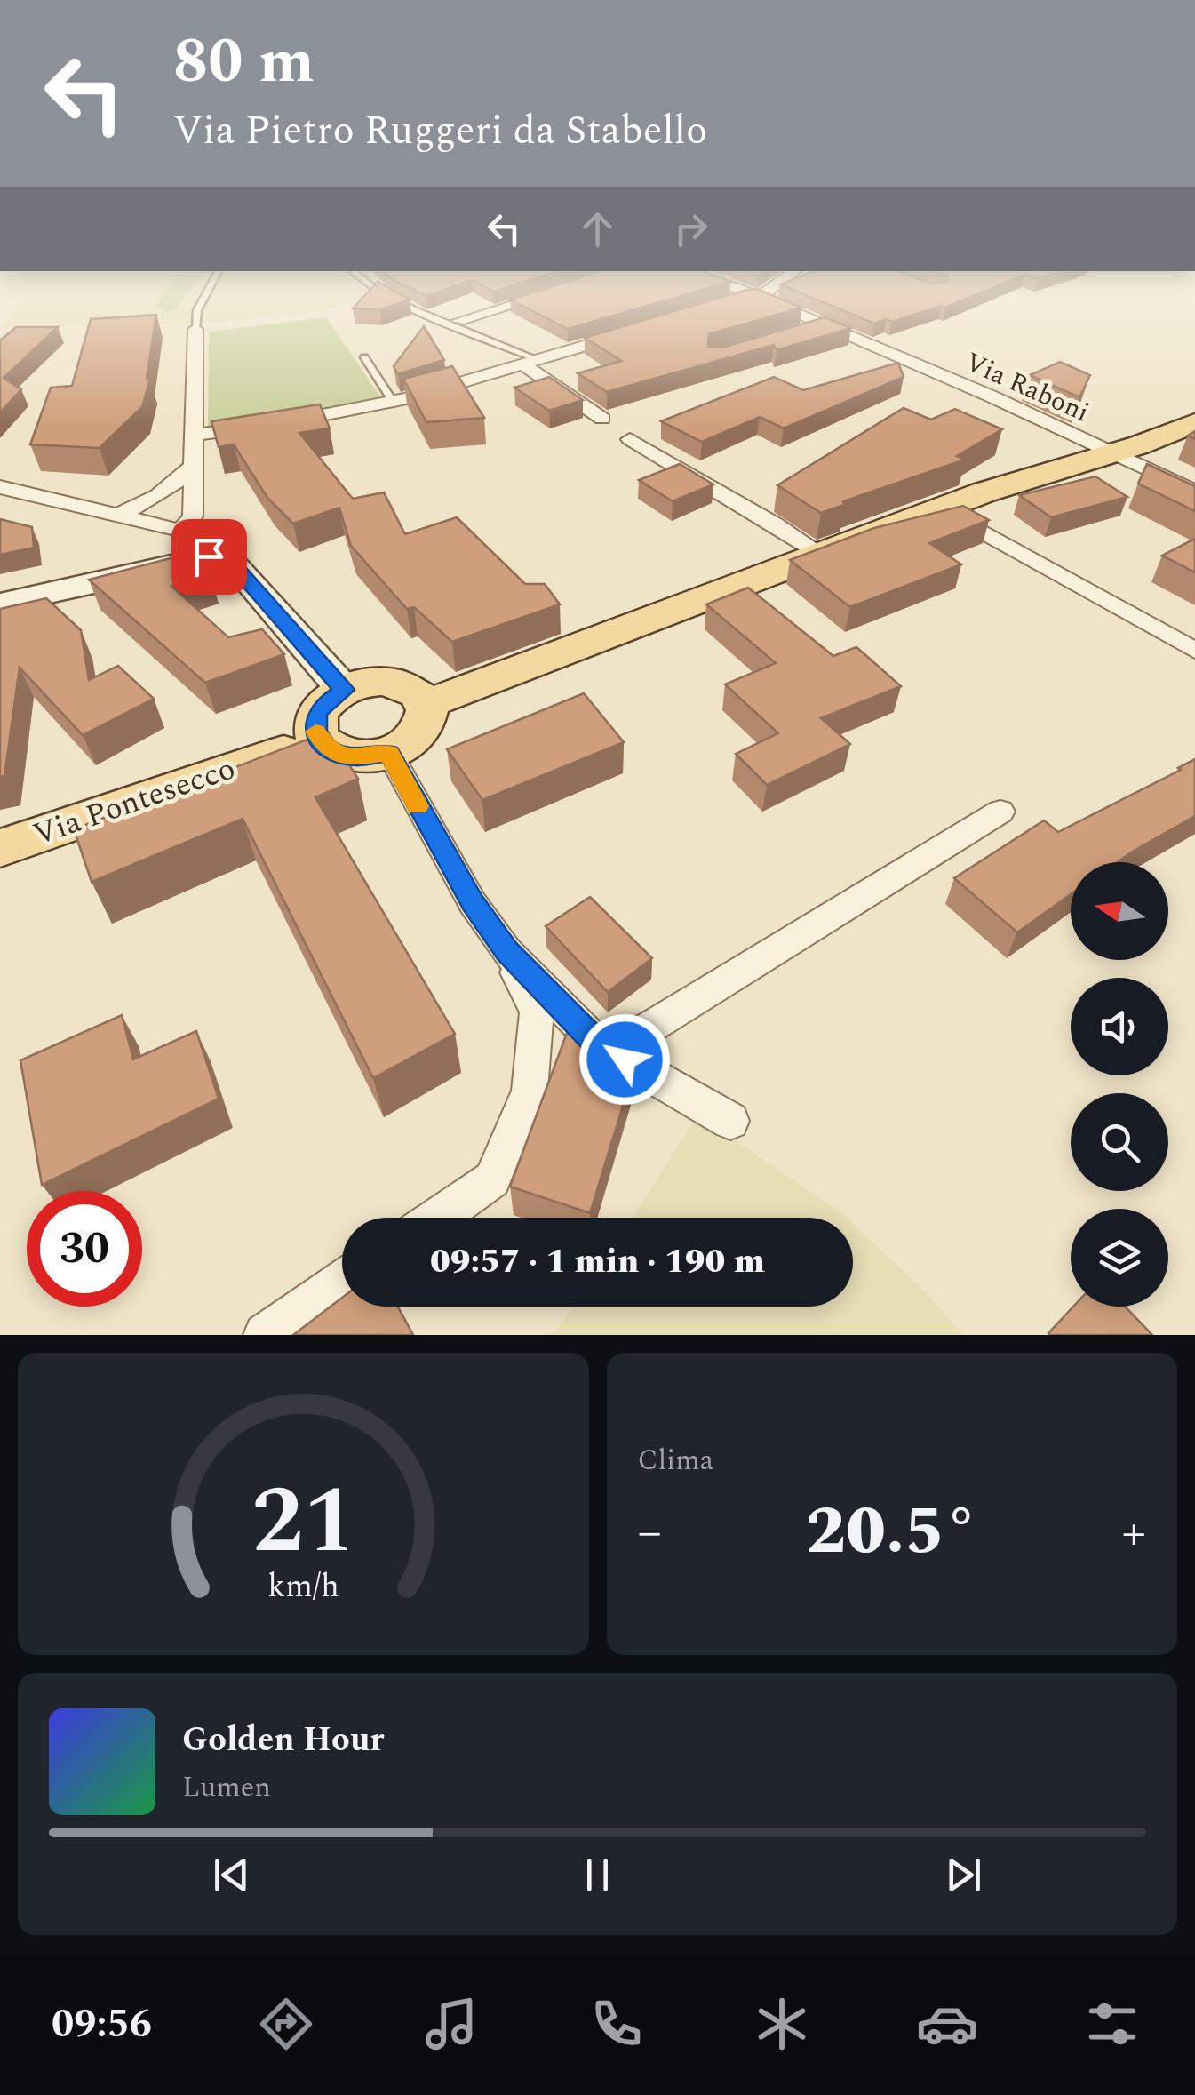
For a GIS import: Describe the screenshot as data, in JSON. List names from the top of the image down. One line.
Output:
{"streets":{"main road":["Via Pontesecco"],"street":["Via Raboni"]},"north":"left","page":{"turn":["80 m","Via Pietro Ruggeri da Stabello"],"limit":"30","trip":"09:57 · 1 min · 190 m","tile":"Clima","heat":["−","20.5°","+"],"song":["Golden Hour","Lumen"],"tabs":"09:56","gauge":["21","km/h"]}}
